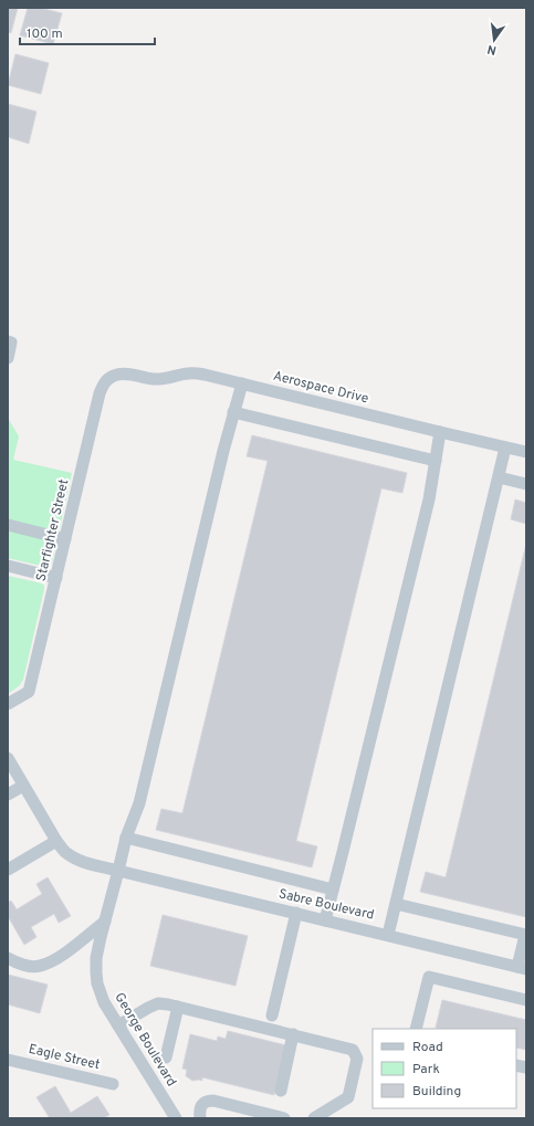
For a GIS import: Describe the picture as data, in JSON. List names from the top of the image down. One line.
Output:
{"streets":{"street":["Aerospace Drive","Starfighter Street","Sabre Boulevard","George Boulevard","Eagle Street"]},"crossings":[["Aerospace Drive","Starfighter Street"],["Aerospace Drive","George Boulevard"],["Sabre Boulevard","George Boulevard"]],"legend":["Road","Park","Building"],"scale_bar":"100 m","north":"bottom"}
